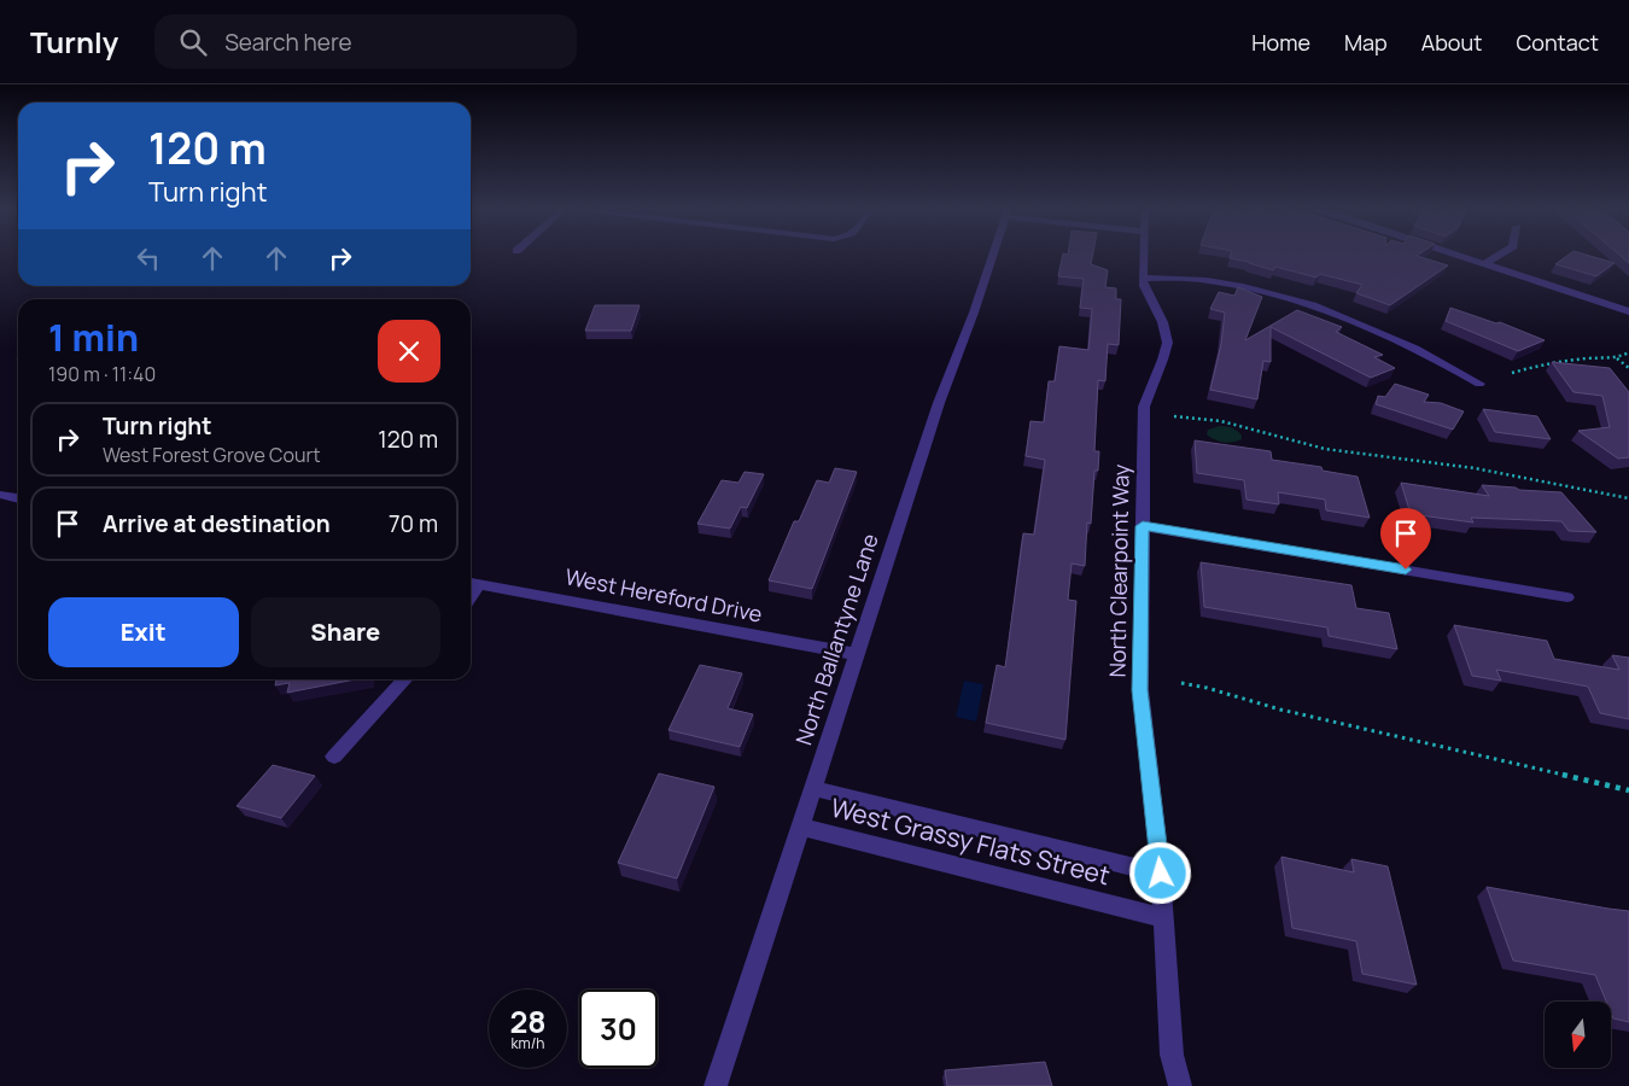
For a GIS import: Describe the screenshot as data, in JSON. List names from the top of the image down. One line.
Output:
{"streets":{"street":["North Clearpoint Way","West Hereford Drive","North Ballantyne Lane","West Grassy Flats Street"]},"crossings":[["North Clearpoint Way","West Grassy Flats Street"],["West Hereford Drive","North Ballantyne Lane"],["North Ballantyne Lane","West Grassy Flats Street"]],"north":"bottom","page":{"header":"Turnly","search":"Search here","nav":["Home","Map","About","Contact"],"turn":["120 m","Turn right"],"heading":["1 min","190 m · 11:40"],"list":[{"name":"Turn right","note":"West Forest Grove Court","value":"120 m"},{"name":"Arrive at destination","value":"70 m"}],"buttons":["Exit","Share"],"speed":"28 km/h","limit":"30"}}
